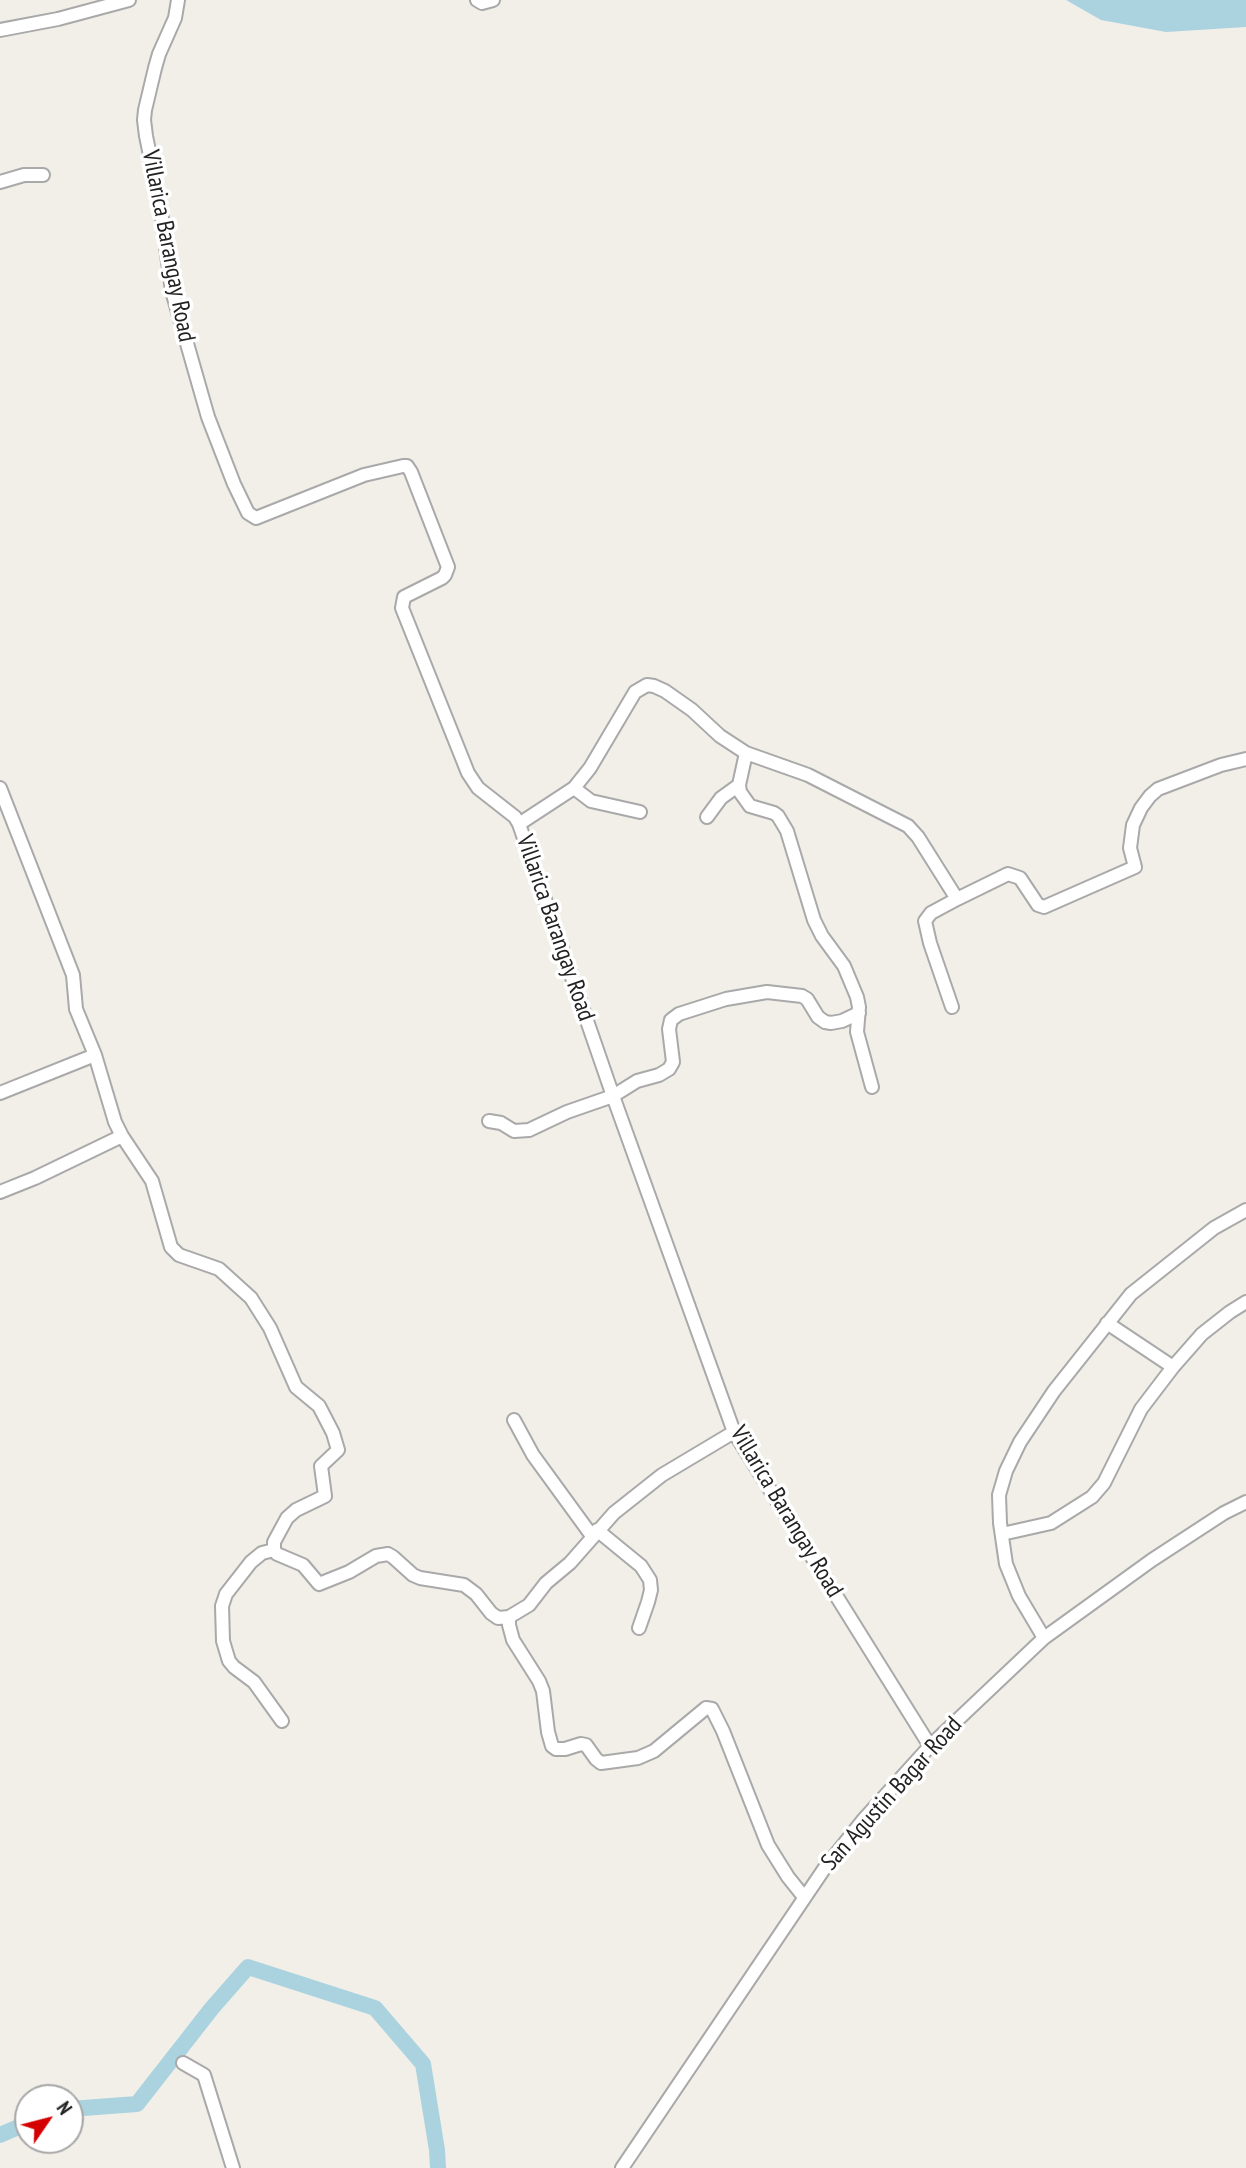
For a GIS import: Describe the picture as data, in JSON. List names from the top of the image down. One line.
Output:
{"streets":{"street":["Villarica Barangay Road","San Agustin Bagar Road"]},"crossings":[["Villarica Barangay Road","San Agustin Bagar Road"]],"north":"top right"}
